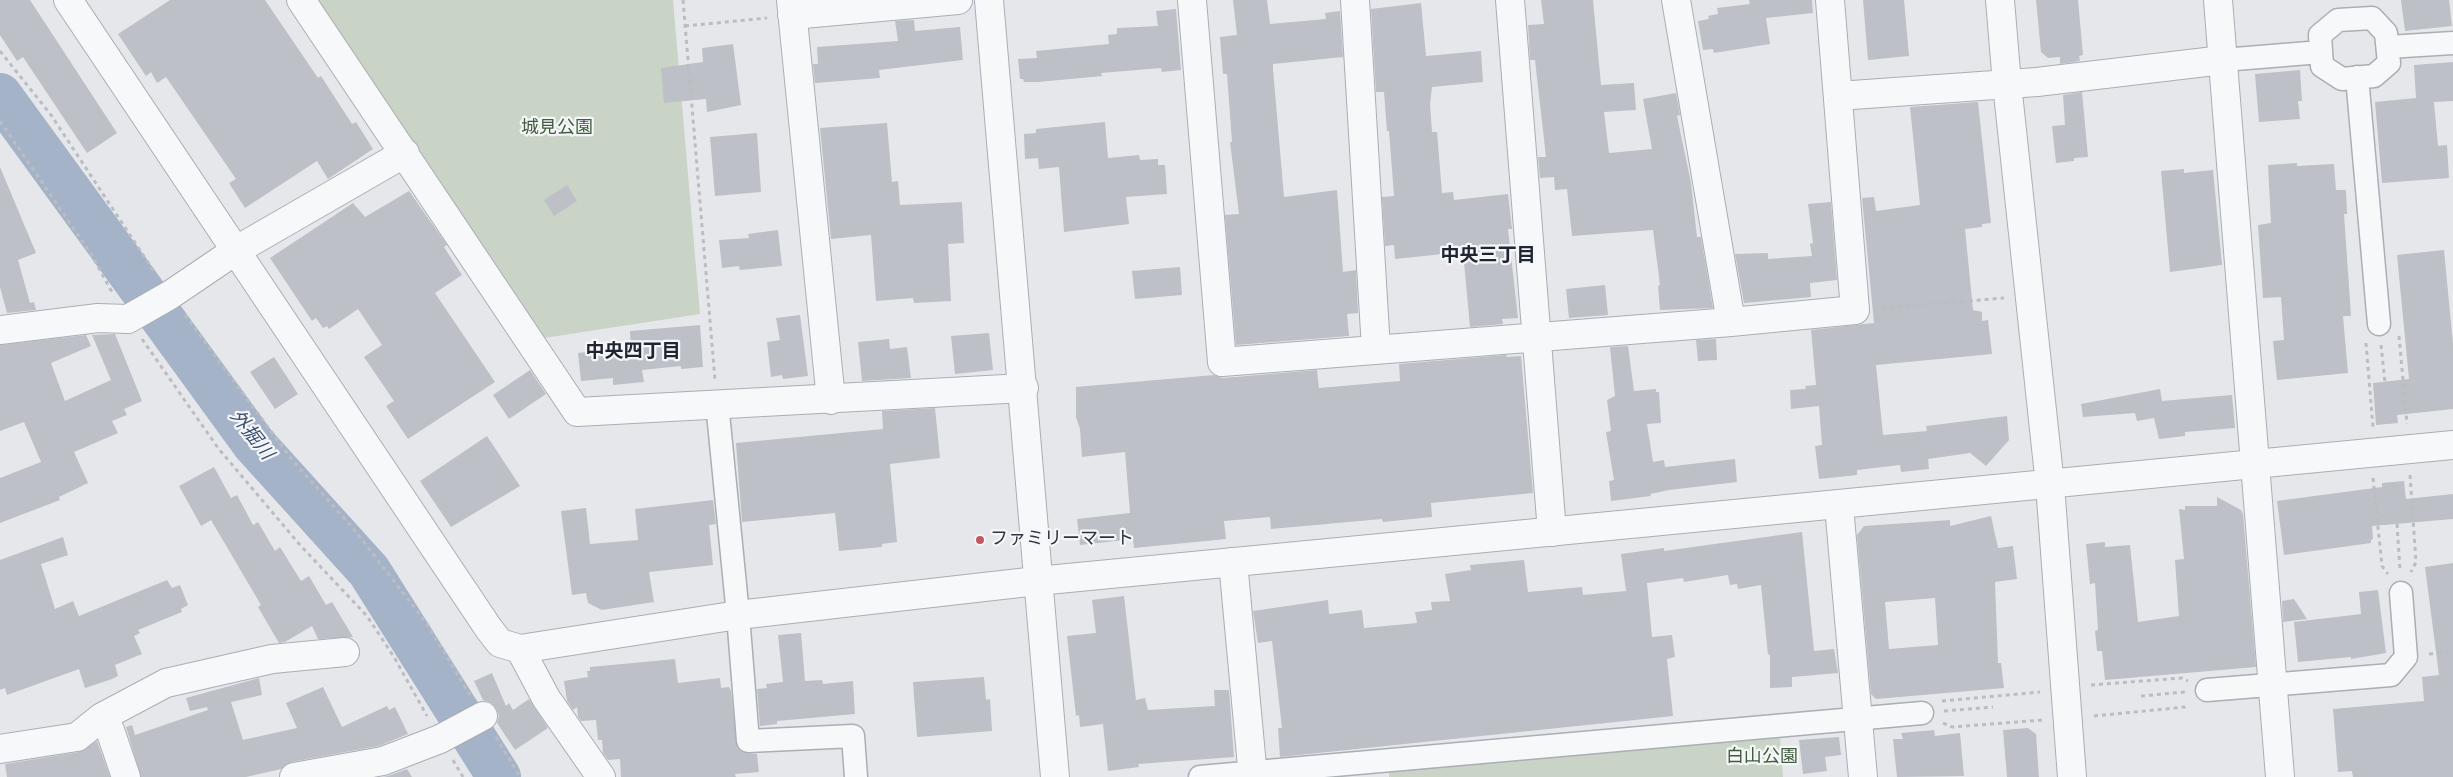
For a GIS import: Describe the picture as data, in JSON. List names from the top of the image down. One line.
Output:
{"districts":["中央三丁目","中央四丁目"],"water":["外掘川"],"parks":["城見公園","白山公園"],"places":["ファミリーマート"]}
